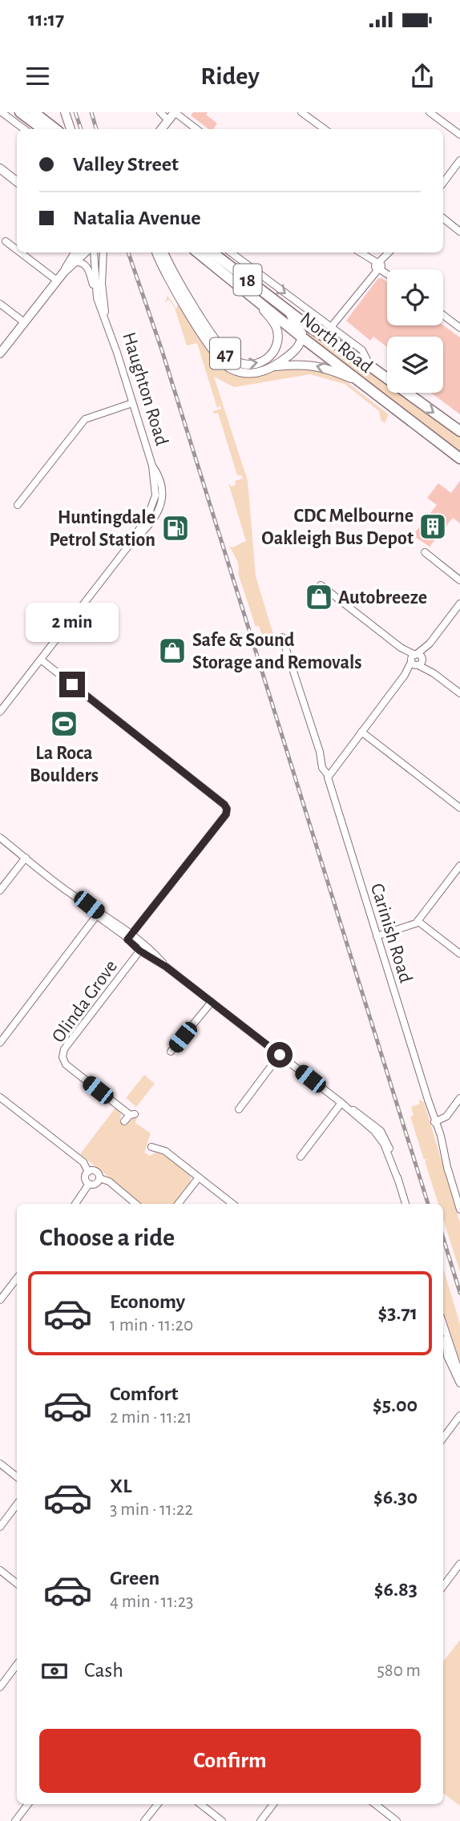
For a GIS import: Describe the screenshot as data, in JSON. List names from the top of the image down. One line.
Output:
{"streets":{"highway":["18","North Road"],"main road":["47"],"street":["Haughton Road","Carinish Road","Olinda Grove"]},"crossings":[["North Road","47"]],"places":{"building":["CDC Melbourne Oakleigh Bus Depot"],"fuel station":["Huntingdale Petrol Station"],"shop":["Autobreeze","Safe & Sound Storage and Removals"],"sports":["La Roca Boulders"]},"page":{"status":"11:17","header":"Ridey","banner":["Valley Street","Natalia Avenue"],"bubble":"2 min","heading":"Choose a ride","list":[{"name":"Economy","note":"1 min · 11:20","value":"$3.71"},{"name":"Comfort","note":"2 min · 11:21","value":"$5.00"},{"name":"XL","note":"3 min · 11:22","value":"$6.30"},{"name":"Green","note":"4 min · 11:23","value":"$6.83"}],"pay":["Cash","580 m"],"buttons":"Confirm"}}
